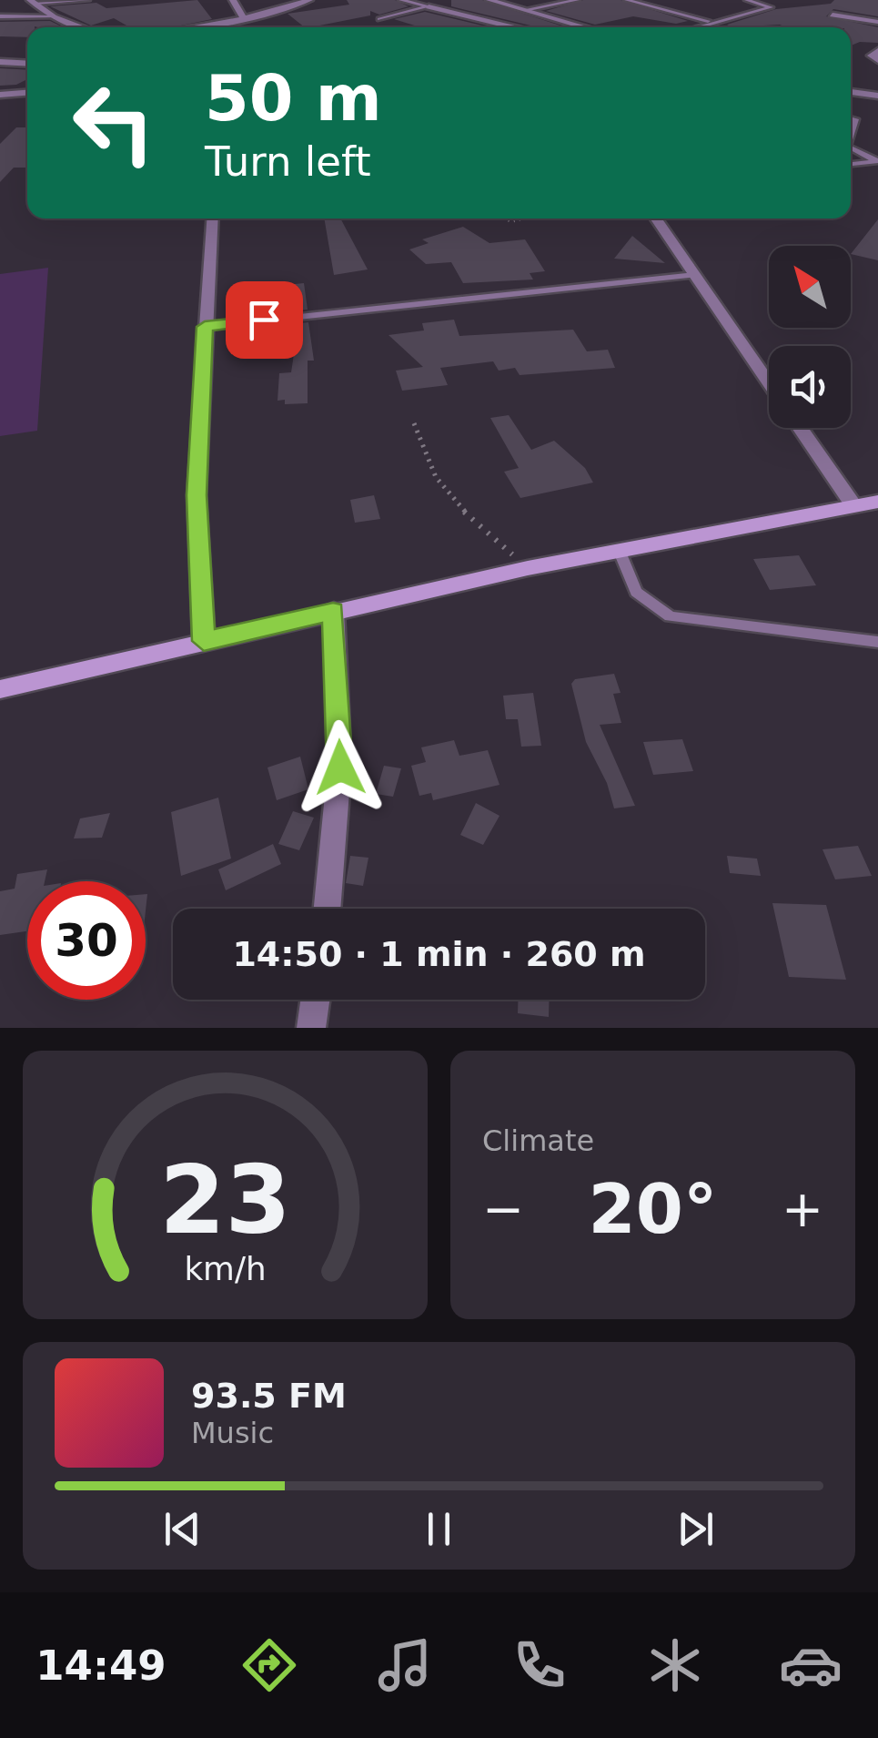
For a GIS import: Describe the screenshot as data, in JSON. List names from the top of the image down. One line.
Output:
{"north":"top left","page":{"turn":["50 m","Turn left"],"limit":"30","trip":"14:50 · 1 min · 260 m","tile":"Climate","heat":["−","20°","+"],"song":["93.5 FM","Music"],"tabs":"14:49","gauge":["23","km/h"]}}
